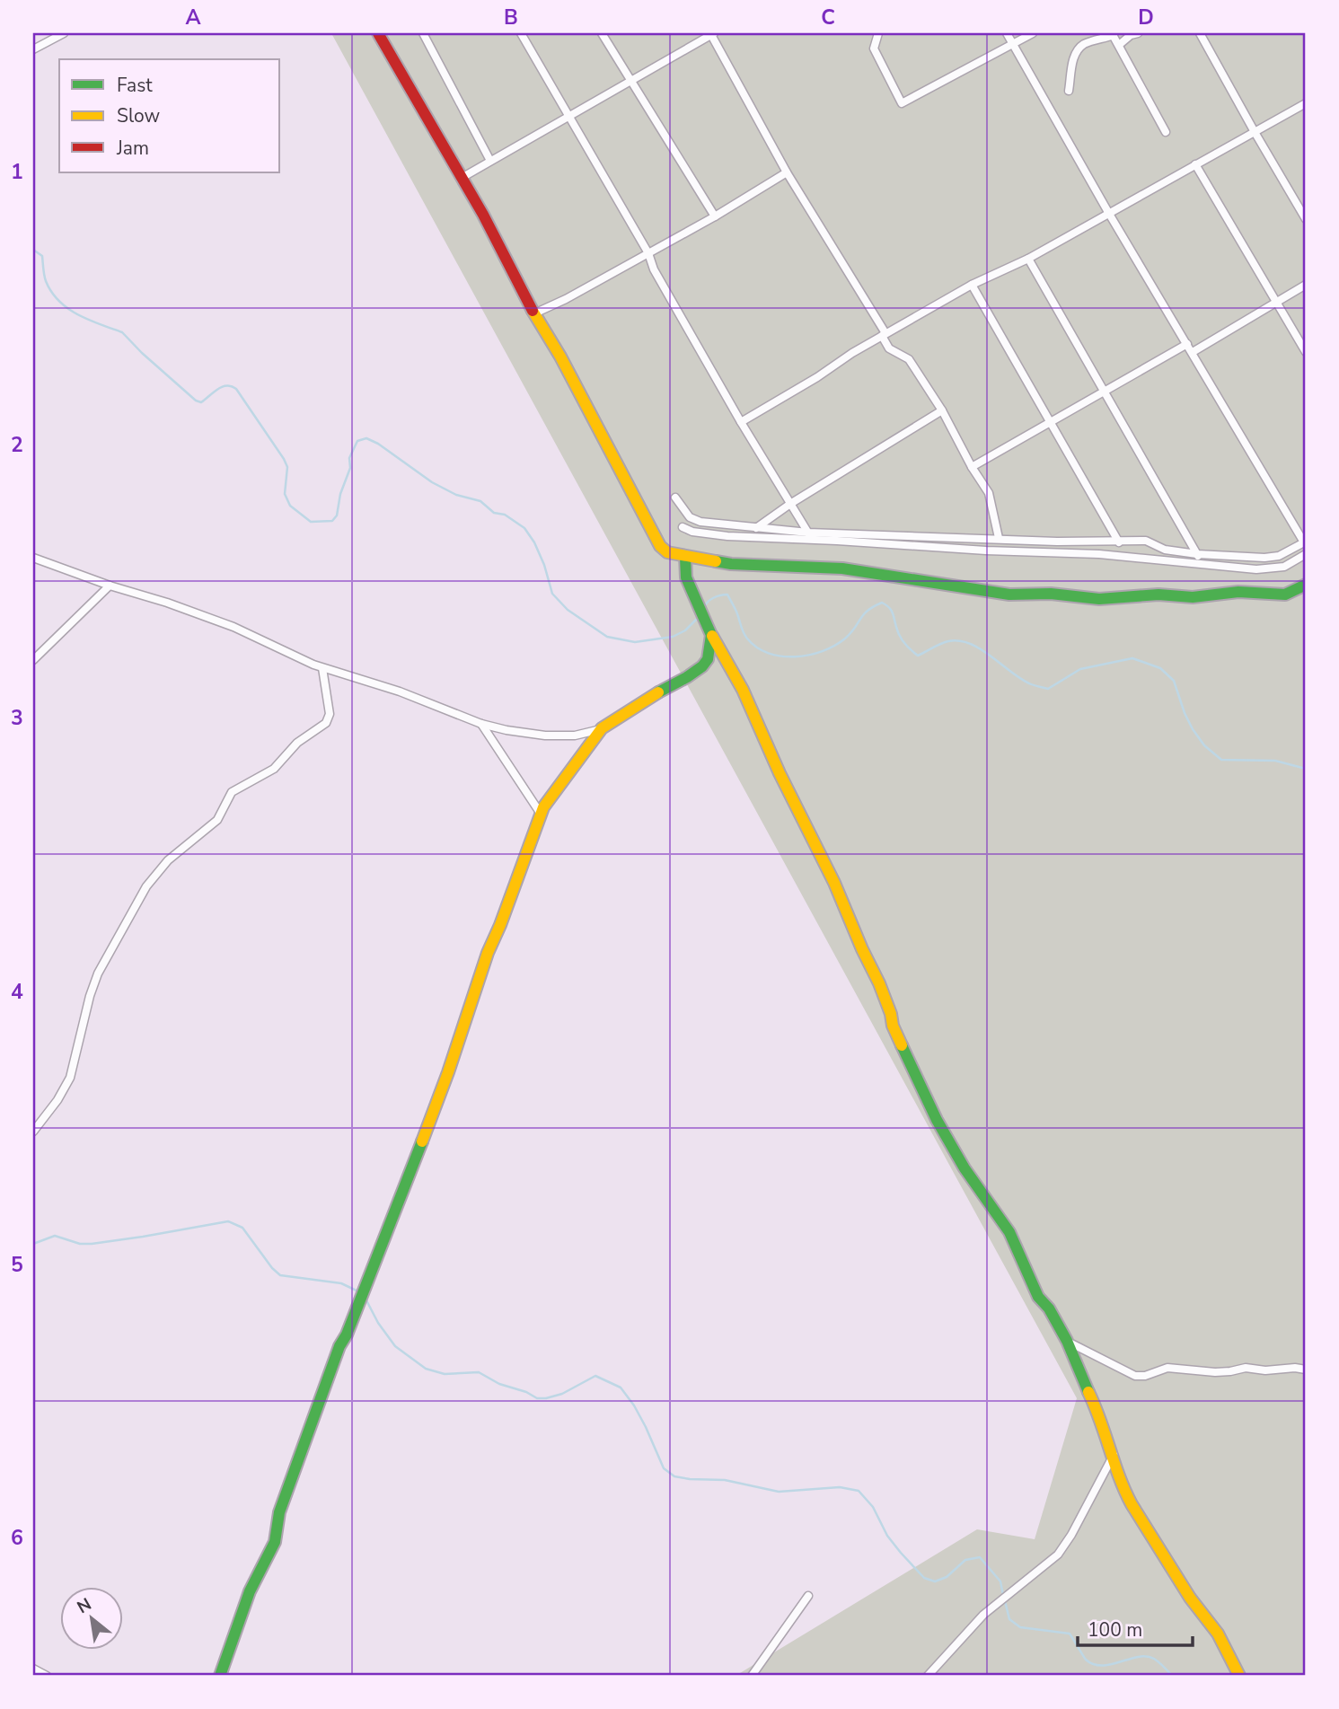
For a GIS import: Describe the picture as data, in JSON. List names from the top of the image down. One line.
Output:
{"legend":["Fast","Slow","Jam"],"scale_bar":"100 m","north":"top left","grid":{"columns":["A","B","C","D"],"rows":["1","2","3","4","5","6"]}}
